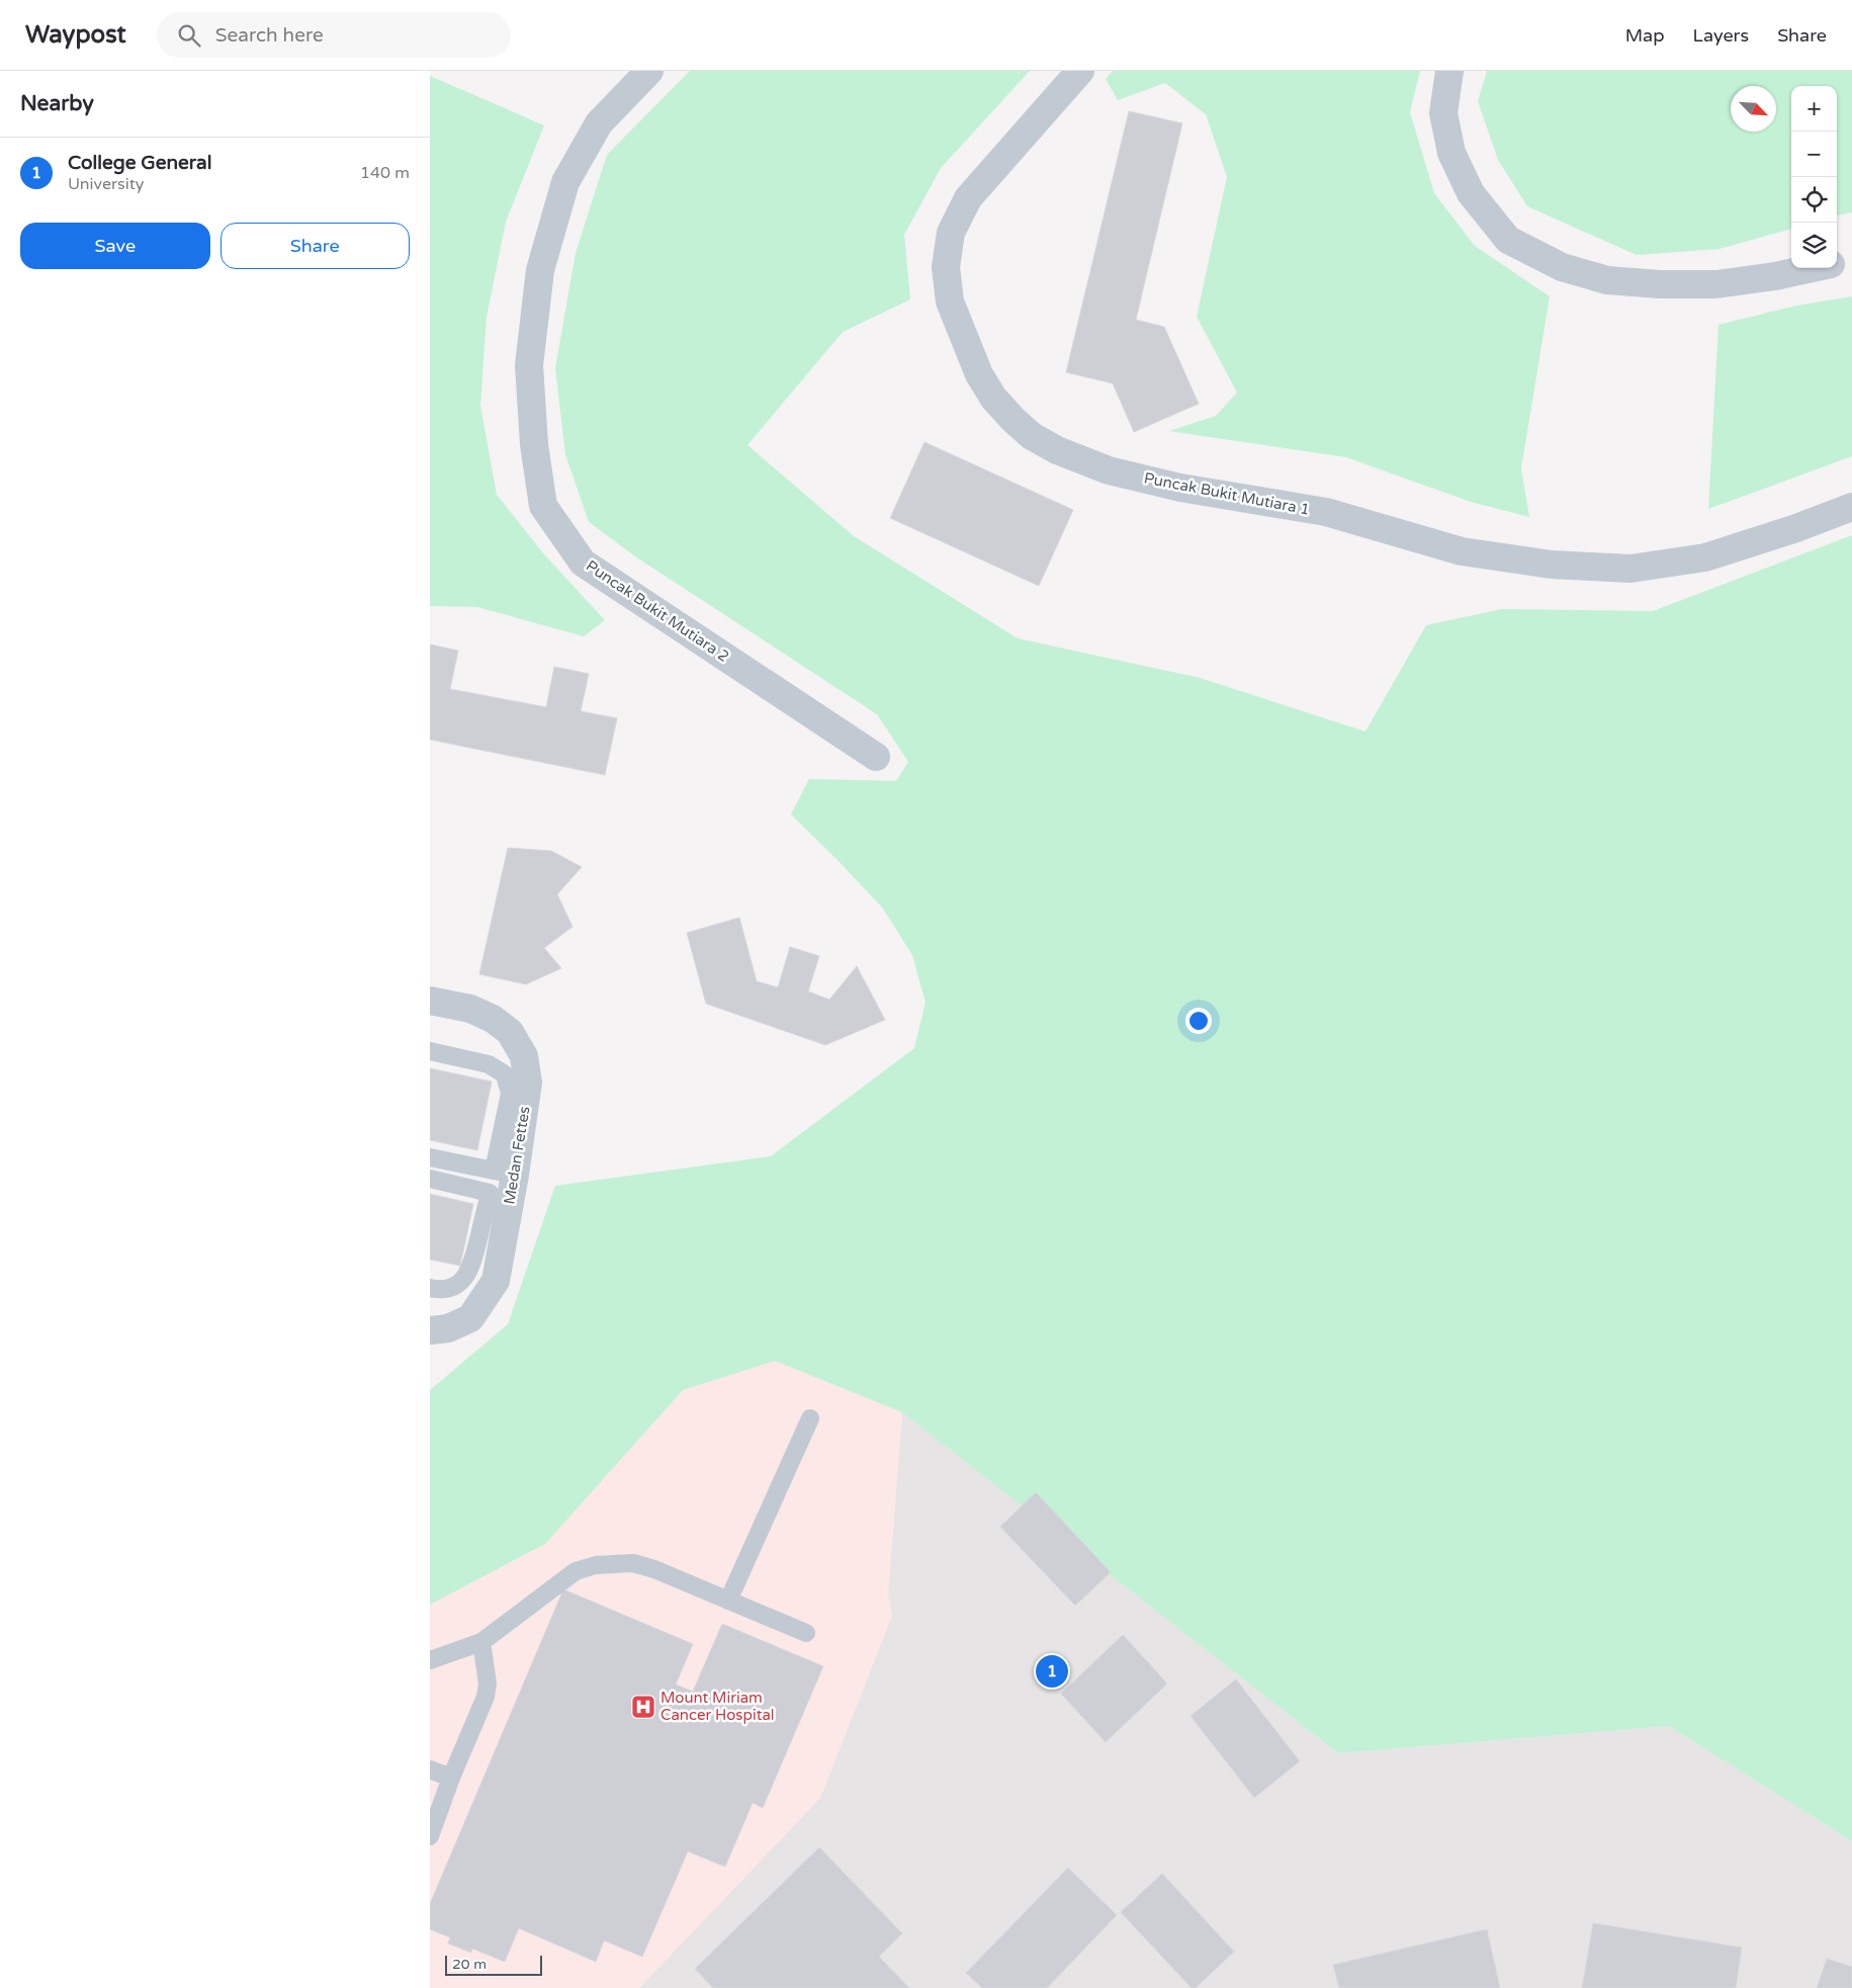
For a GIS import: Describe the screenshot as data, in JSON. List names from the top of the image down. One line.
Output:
{"streets":{"street":["Puncak Bukit Mutiara 1","Puncak Bukit Mutiara 2","Medan Fettes"]},"places":{"hospital":["Mount Miriam Cancer Hospital"]},"scale_bar":"20 m","north":"bottom right","page":{"header":"Waypost","search":"Search here","nav":["Map","Layers","Share"],"heading":"Nearby","map_buttons":["+","−"],"list":[{"mark":"1","name":"College General","note":"University","value":"140 m"}],"buttons":["Save","Share"],"pins":"1","scale":"20 m"}}
